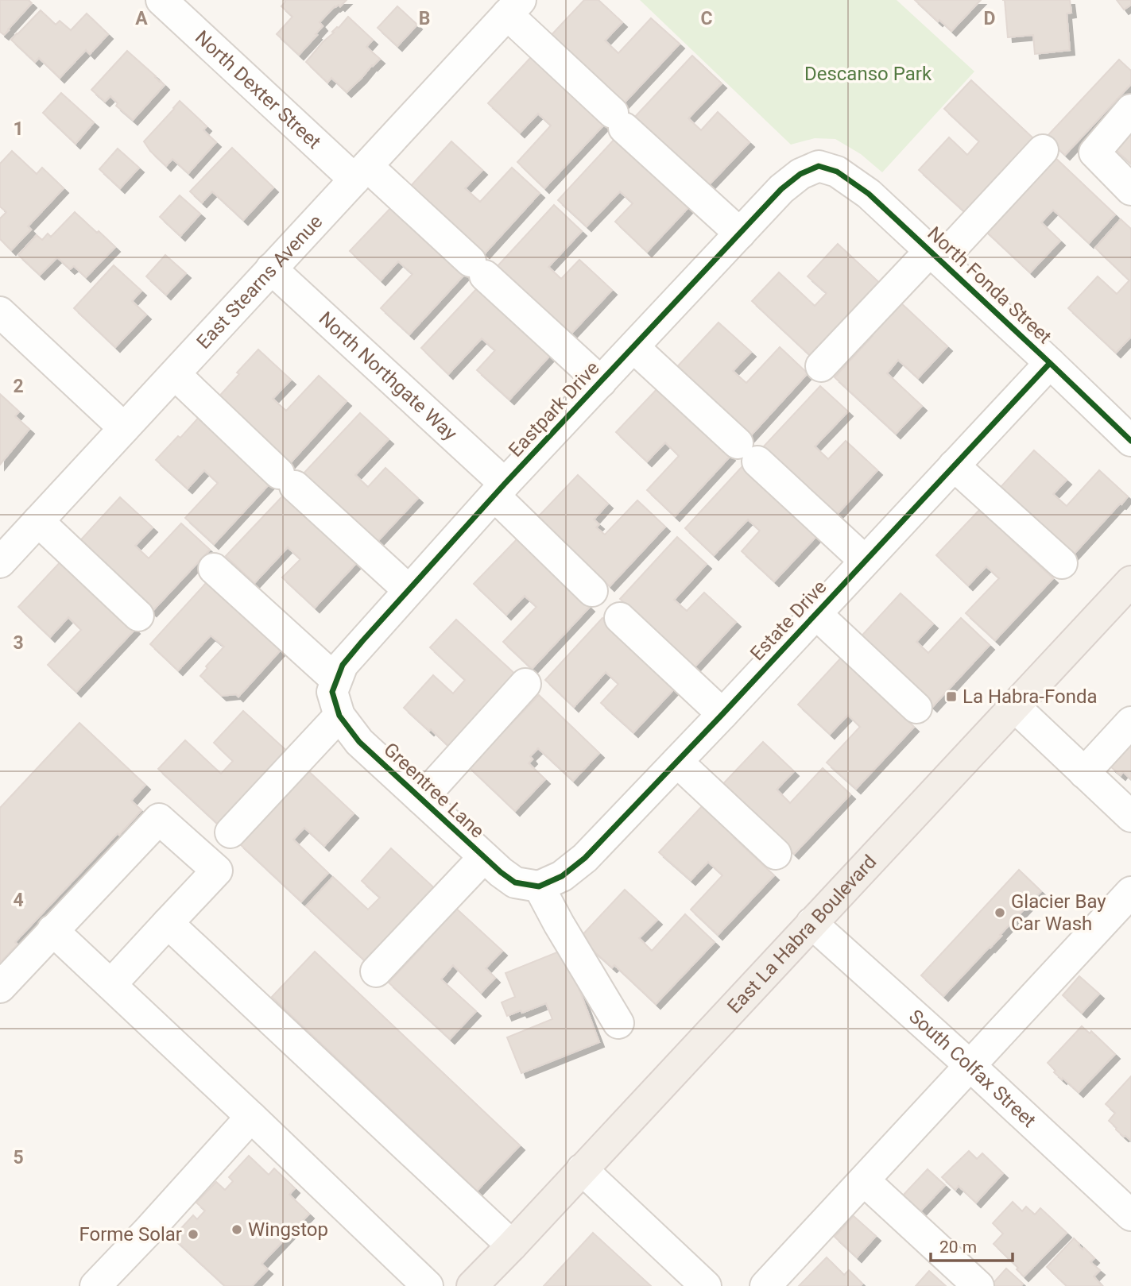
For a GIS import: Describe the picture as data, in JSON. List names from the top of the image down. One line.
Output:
{"streets":{"main road":["East La Habra Boulevard"],"street":["North Dexter Street","East Stearns Avenue","North Fonda Street","North Northgate Way","Eastpark Drive","Estate Drive","Greentree Lane","South Colfax Street"]},"crossings":[["North Dexter Street","East Stearns Avenue"],["North Dexter Street","Eastpark Drive"],["East Stearns Avenue","North Northgate Way"],["North Fonda Street","Eastpark Drive"],["North Fonda Street","Estate Drive"],["North Northgate Way","Eastpark Drive"],["Eastpark Drive","Greentree Lane"],["Estate Drive","Greentree Lane"],["East La Habra Boulevard","South Colfax Street"]],"parks":["Descanso Park"],"places":{"transit":["La Habra-Fonda"],"other":["Glacier Bay Car Wash","Wingstop","Forme Solar"]},"scale_bar":"20 m","grid":{"columns":["A","B","C","D"],"rows":["1","2","3","4","5"]}}
